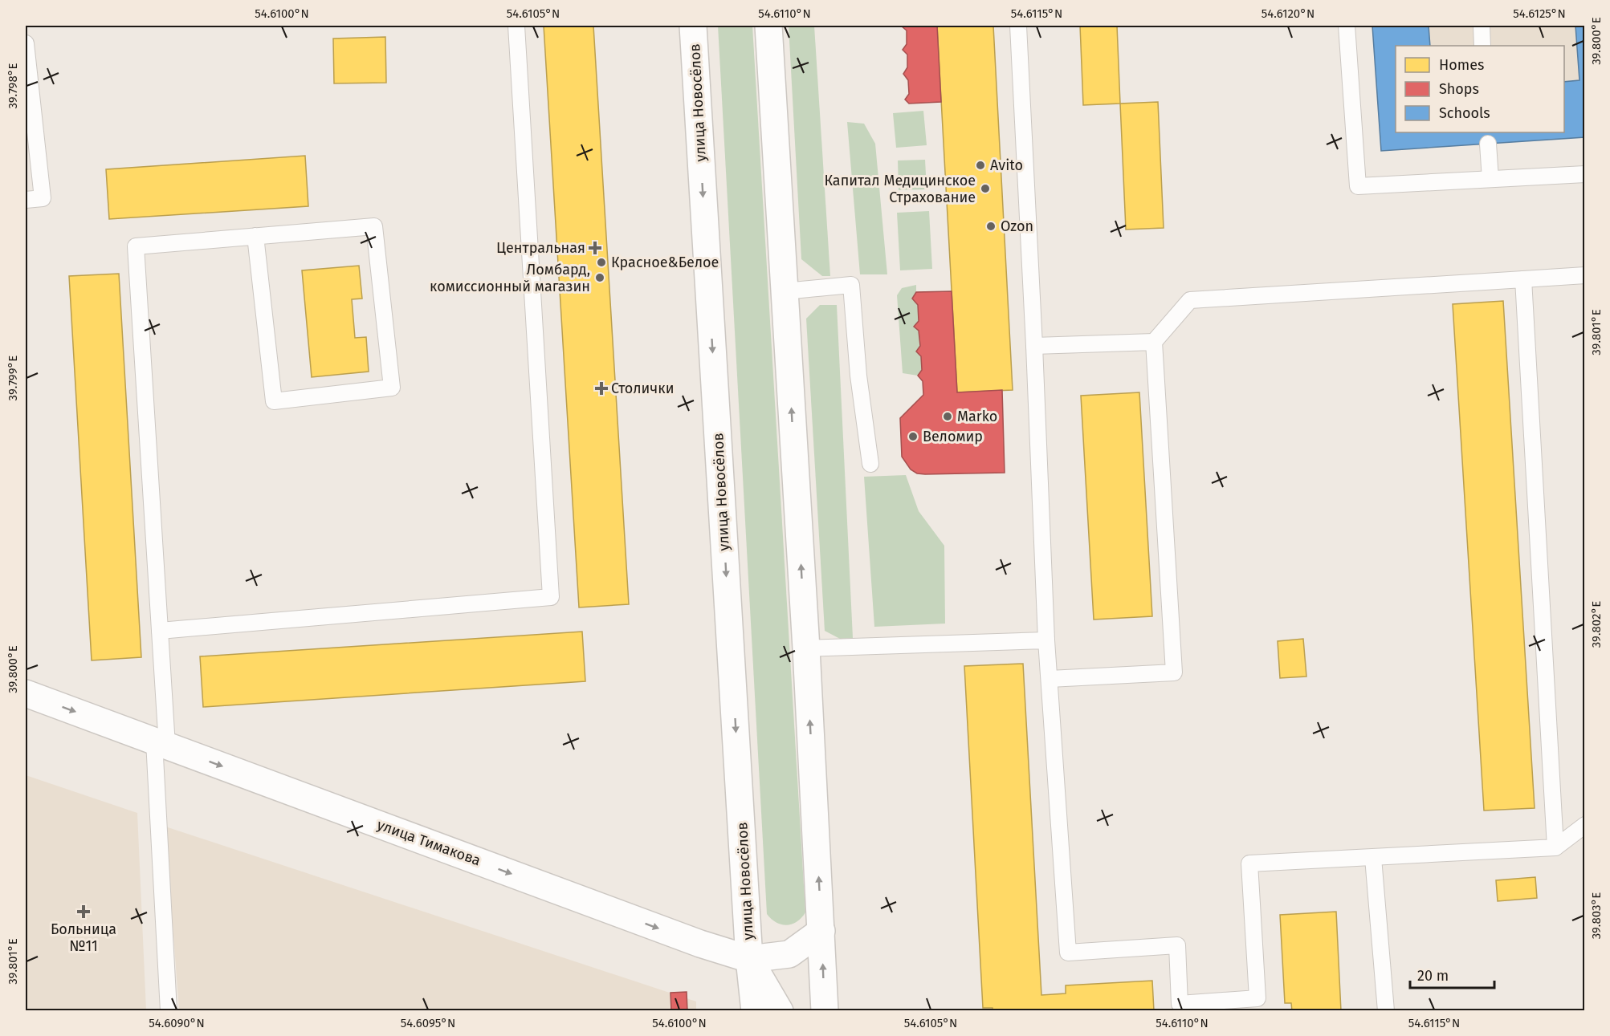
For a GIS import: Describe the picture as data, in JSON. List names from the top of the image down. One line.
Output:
{"streets":{"main road":["улица Новосёлов","улица Тимакова"]},"crossings":[["улица Новосёлов","улица Тимакова"]],"one_way":["улица Тимакова"],"places":{"other":["Avito","Капитал Медицинское Страхование","Ozon","Красное&Белое","Ломбард, комиссионный магазин","Marko","Веломир"],"health":["Центральная","Столички","Больница №11"]},"legend":["Homes","Shops","Schools"],"scale_bar":"20 m","coordinates":["54.6100°N","54.6105°N","54.6110°N","54.6115°N","54.6120°N","54.6125°N","39.800°E","39.798°E","39.801°E","39.799°E","39.802°E","39.803°E","54.6090°N","54.6095°N"]}
